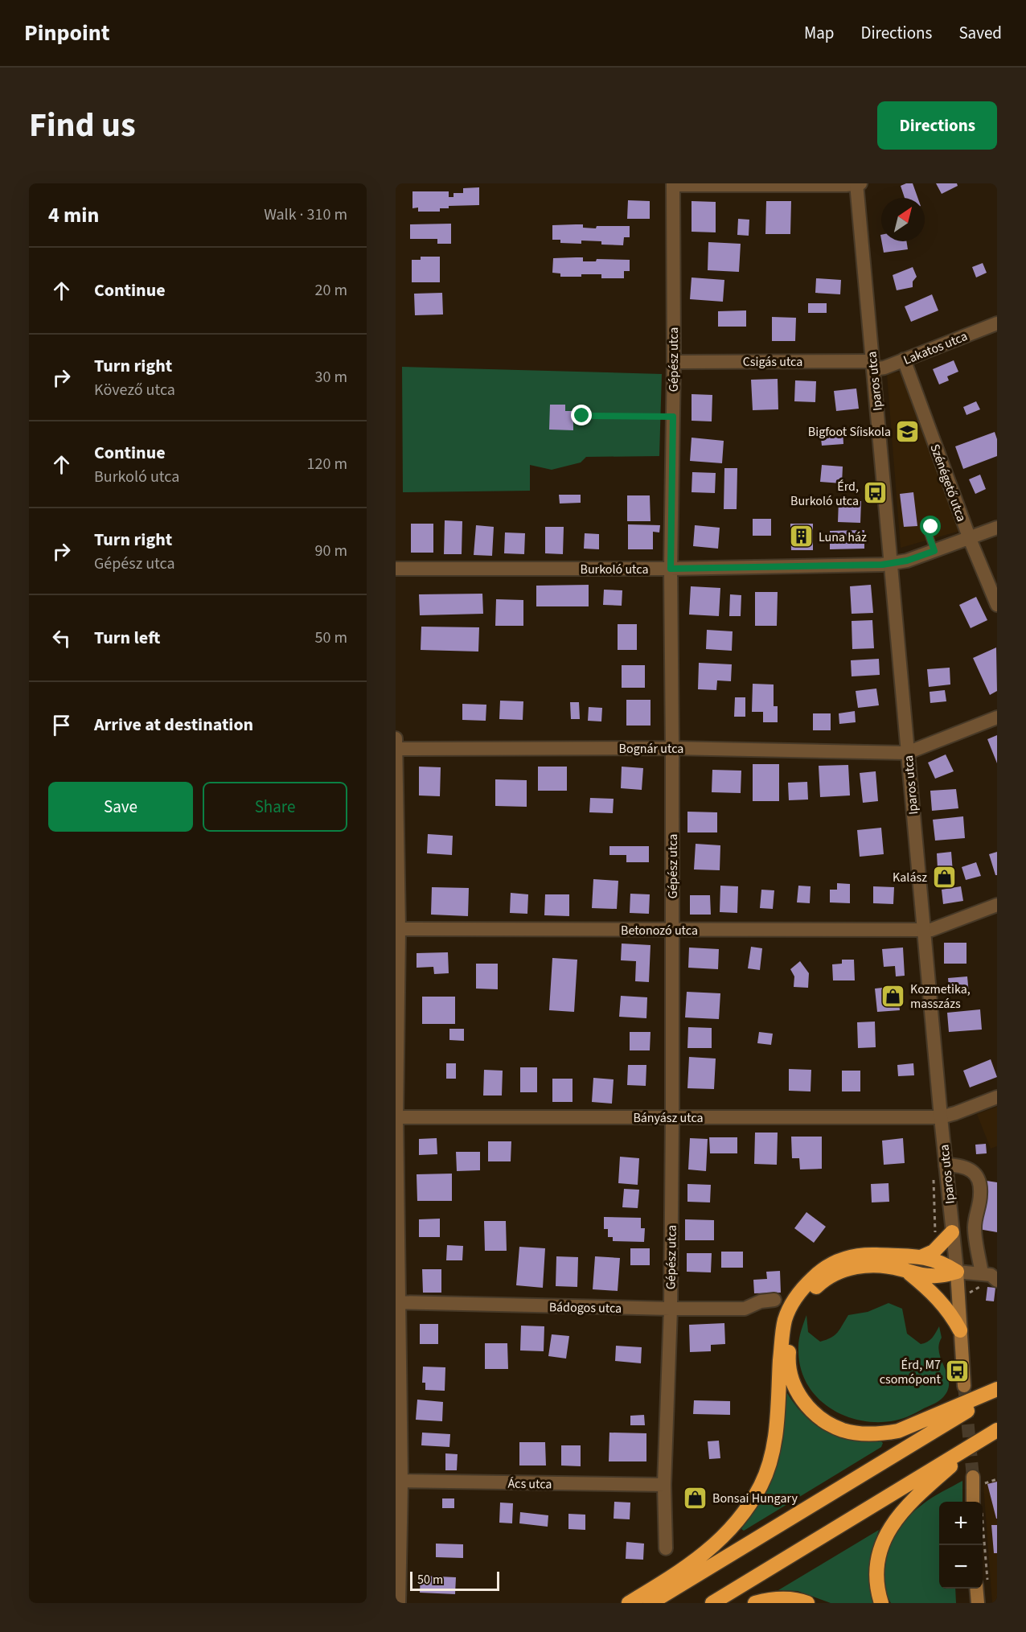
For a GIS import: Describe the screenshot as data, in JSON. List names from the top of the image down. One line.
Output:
{"streets":{"main road":["Iparos utca"],"street":["Lakatos utca","Gépész utca","Csigás utca","Szénégető utca","Burkoló utca","Bognár utca","Betonozó utca","Bányász utca","Bádogos utca","Ács utca"]},"crossings":[["Lakatos utca","Csigás utca"],["Lakatos utca","Iparos utca"],["Lakatos utca","Szénégető utca"],["Gépész utca","Csigás utca"],["Gépész utca","Burkoló utca"],["Gépész utca","Bognár utca"],["Gépész utca","Betonozó utca"],["Gépész utca","Bányász utca"],["Gépész utca","Bádogos utca"],["Gépész utca","Ács utca"],["Csigás utca","Iparos utca"],["Iparos utca","Burkoló utca"],["Iparos utca","Bognár utca"],["Iparos utca","Betonozó utca"],["Iparos utca","Bányász utca"],["Szénégető utca","Burkoló utca"]],"places":{"school or university":["Bigfoot Síiskola"],"bus stop":["Érd, Burkoló utca","Érd, M7 csomópont"],"building":["Luna ház"],"shop":["Kalász","Kozmetika, masszázs","Bonsai Hungary"]},"scale_bar":"50 m","north":"top right","page":{"header":"Pinpoint","nav":["Map","Directions","Saved"],"title":"Find us","buttons":["Directions",["Save","Share"]],"heading":["4 min","Walk · 310 m"],"list":[["Continue","20 m"],["Turn right","Kövező utca","30 m"],["Continue","Burkoló utca","120 m"],["Turn right","Gépész utca","90 m"],["Turn left","50 m"],"Arrive at destination"],"map_buttons":["+","−"],"scale":"50 m"}}
